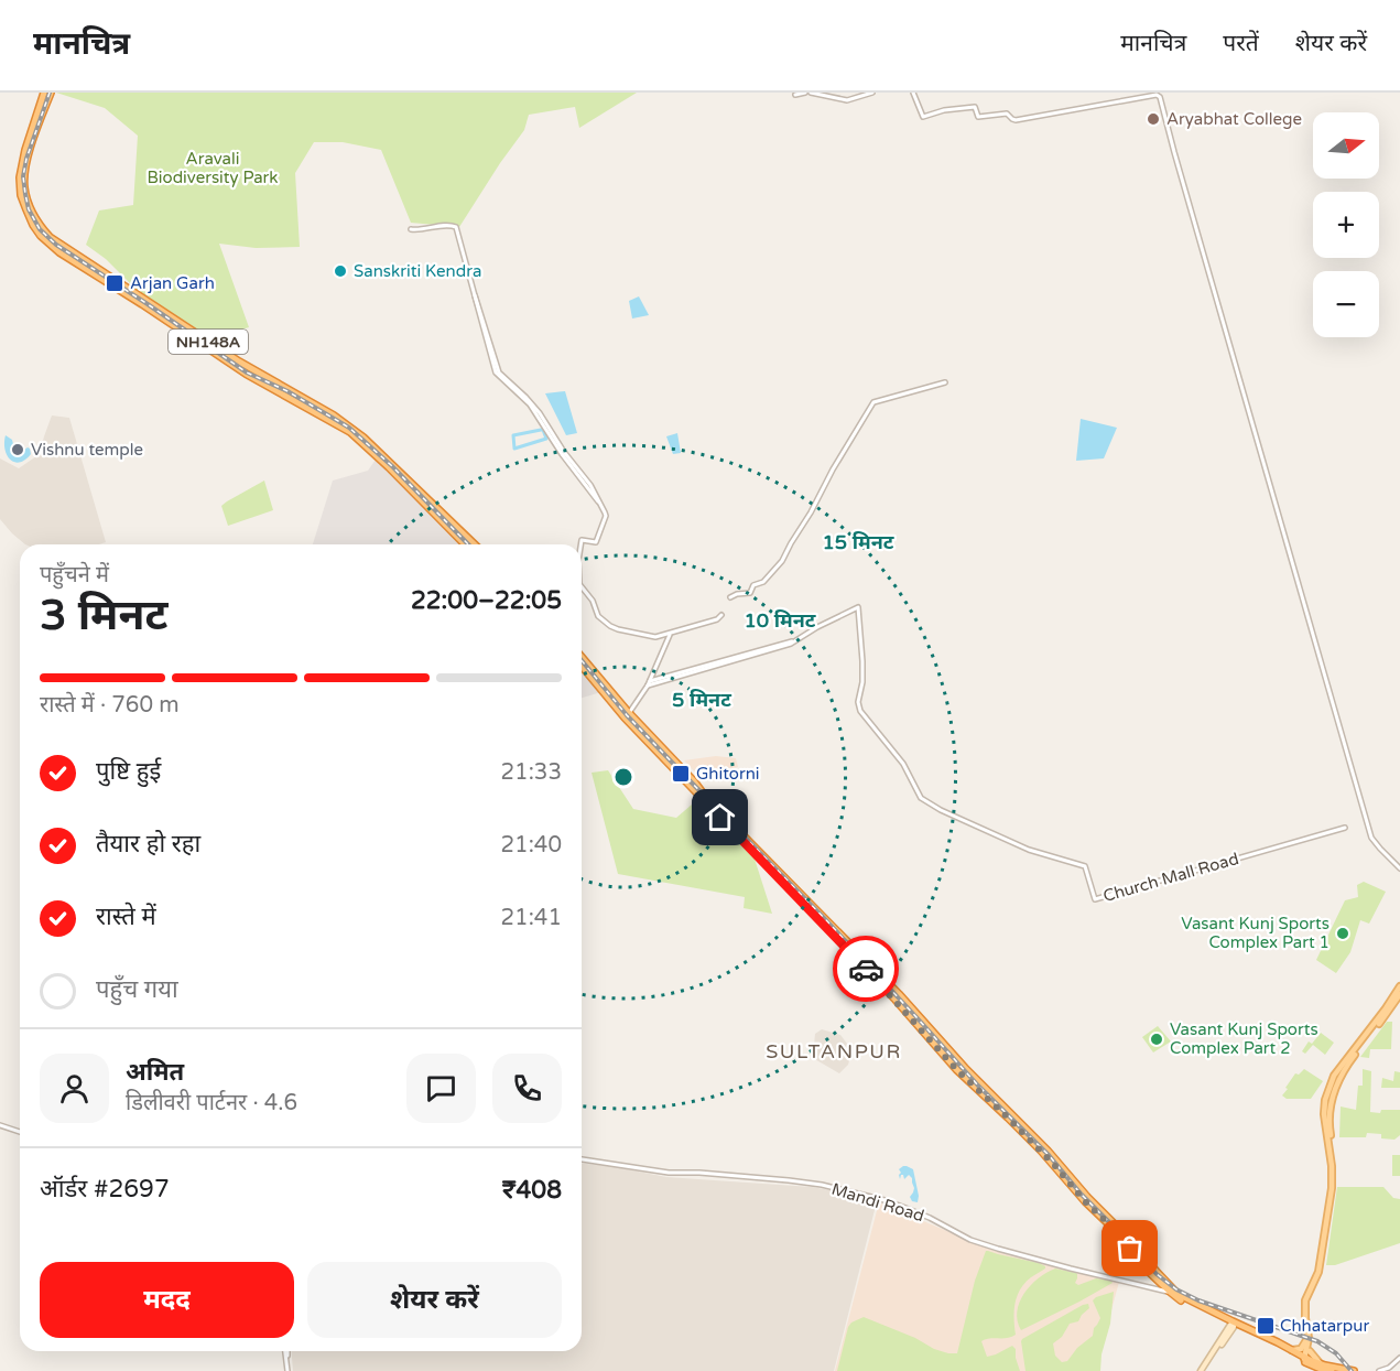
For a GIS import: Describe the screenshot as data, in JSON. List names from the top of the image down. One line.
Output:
{"streets":{"highway":["NH148A"],"street":["Church Mall Road","Mandi Road"]},"districts":["SULTANPUR"],"parks":["Aravali Biodiversity Park"],"places":{"other":["Aryabhat College","Sanskriti Kendra","Vishnu temple","Vasant Kunj Sports Complex Part 1","Vasant Kunj Sports Complex Part 2"],"transit":["Arjan Garh","Ghitorni","Chhatarpur"]},"north":"right","page":{"header":"मानचित्र","nav":["मानचित्र","परतें","शेयर करें"],"map_buttons":["+","−"],"heading":["3 मिनट","पहुँचने में","22:00–22:05"],"panel":["अमित","डिलीवरी पार्टनर · 4.6","ऑर्डर #2697","₹408"],"bar":"रास्ते में · 760 m","list":[["पुष्टि हुई","21:33"],["तैयार हो रहा","21:40"],["रास्ते में","21:41"],"पहुँच गया"],"buttons":["मदद","शेयर करें"]},"rings":["15 मिनट","10 मिनट","5 मिनट"]}
